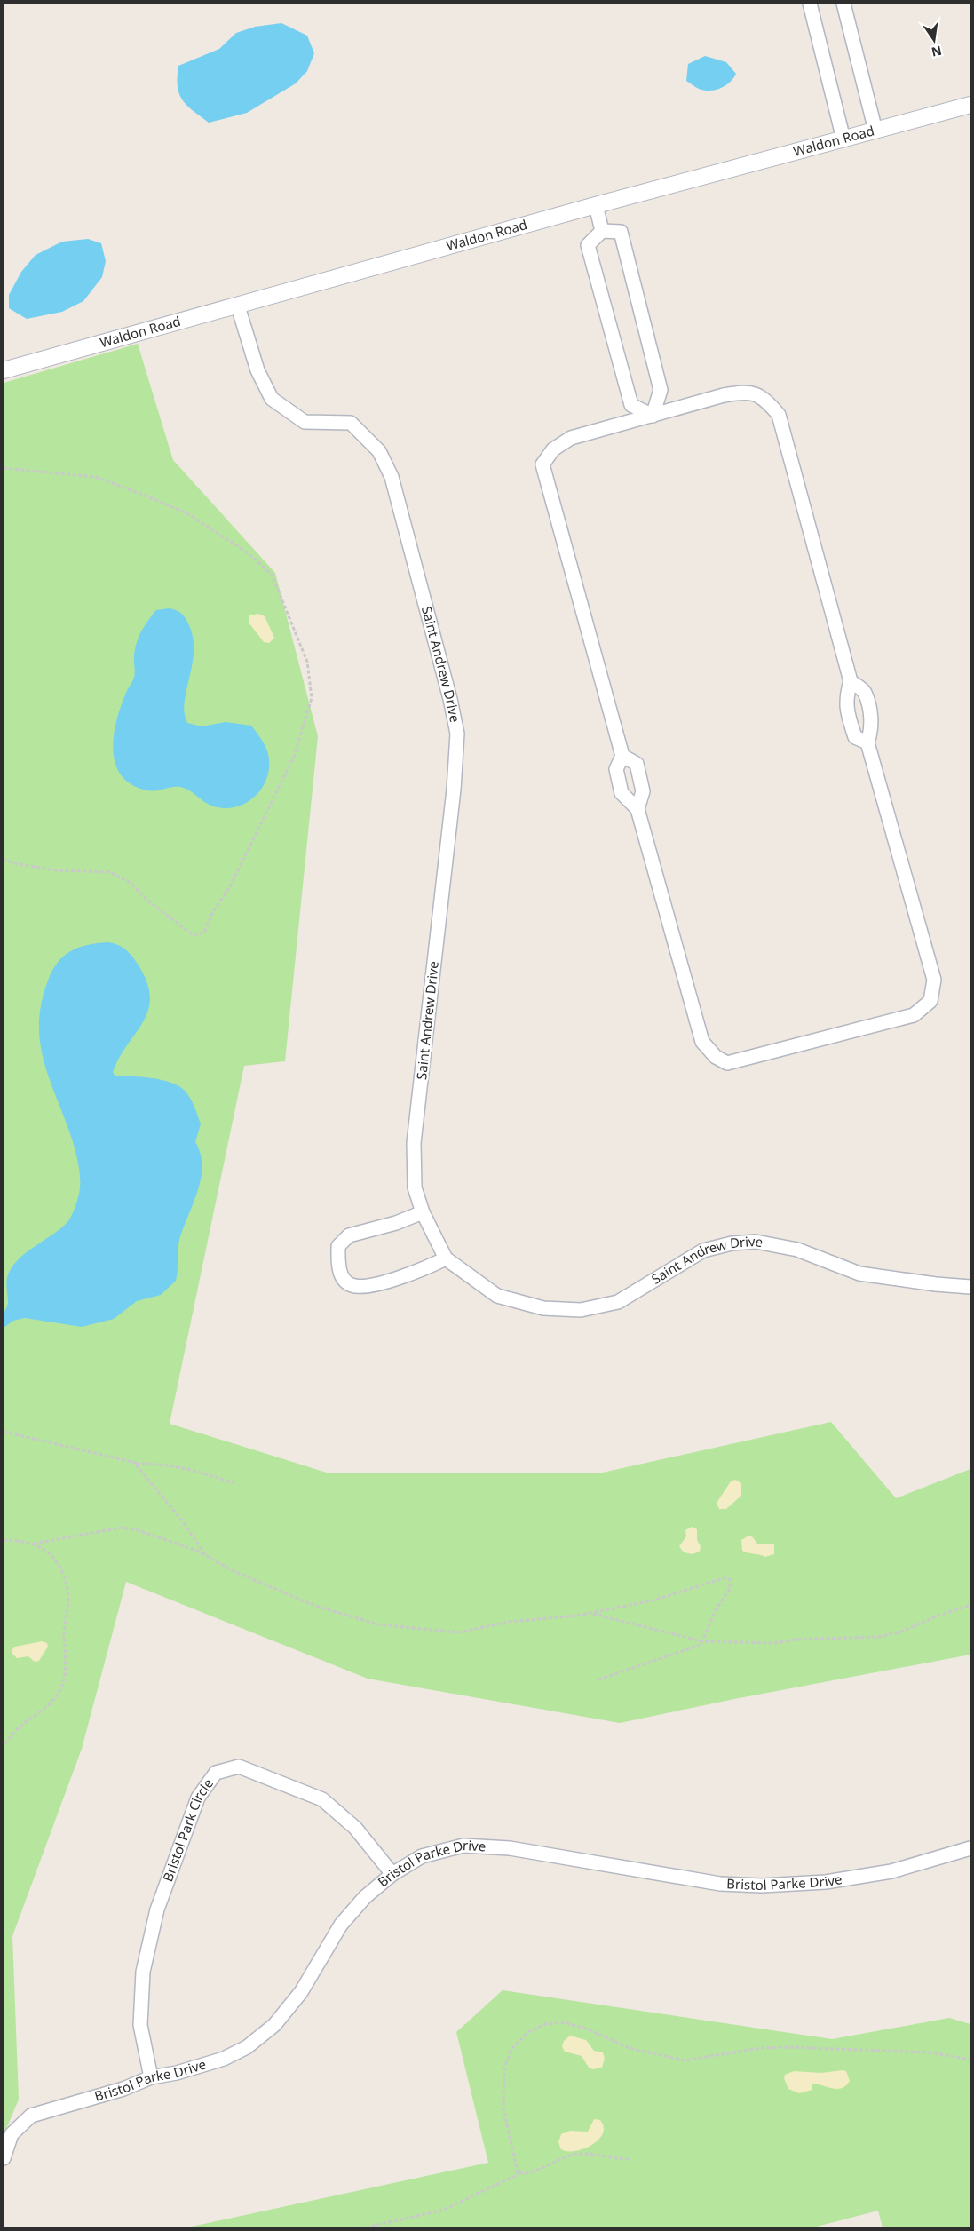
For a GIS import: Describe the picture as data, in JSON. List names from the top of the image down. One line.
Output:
{"streets":{"street":["Waldon Road","Saint Andrew Drive","Bristol Park Circle","Bristol Parke Drive"]},"crossings":[["Waldon Road","Saint Andrew Drive"],["Bristol Park Circle","Bristol Parke Drive"]],"north":"bottom"}
